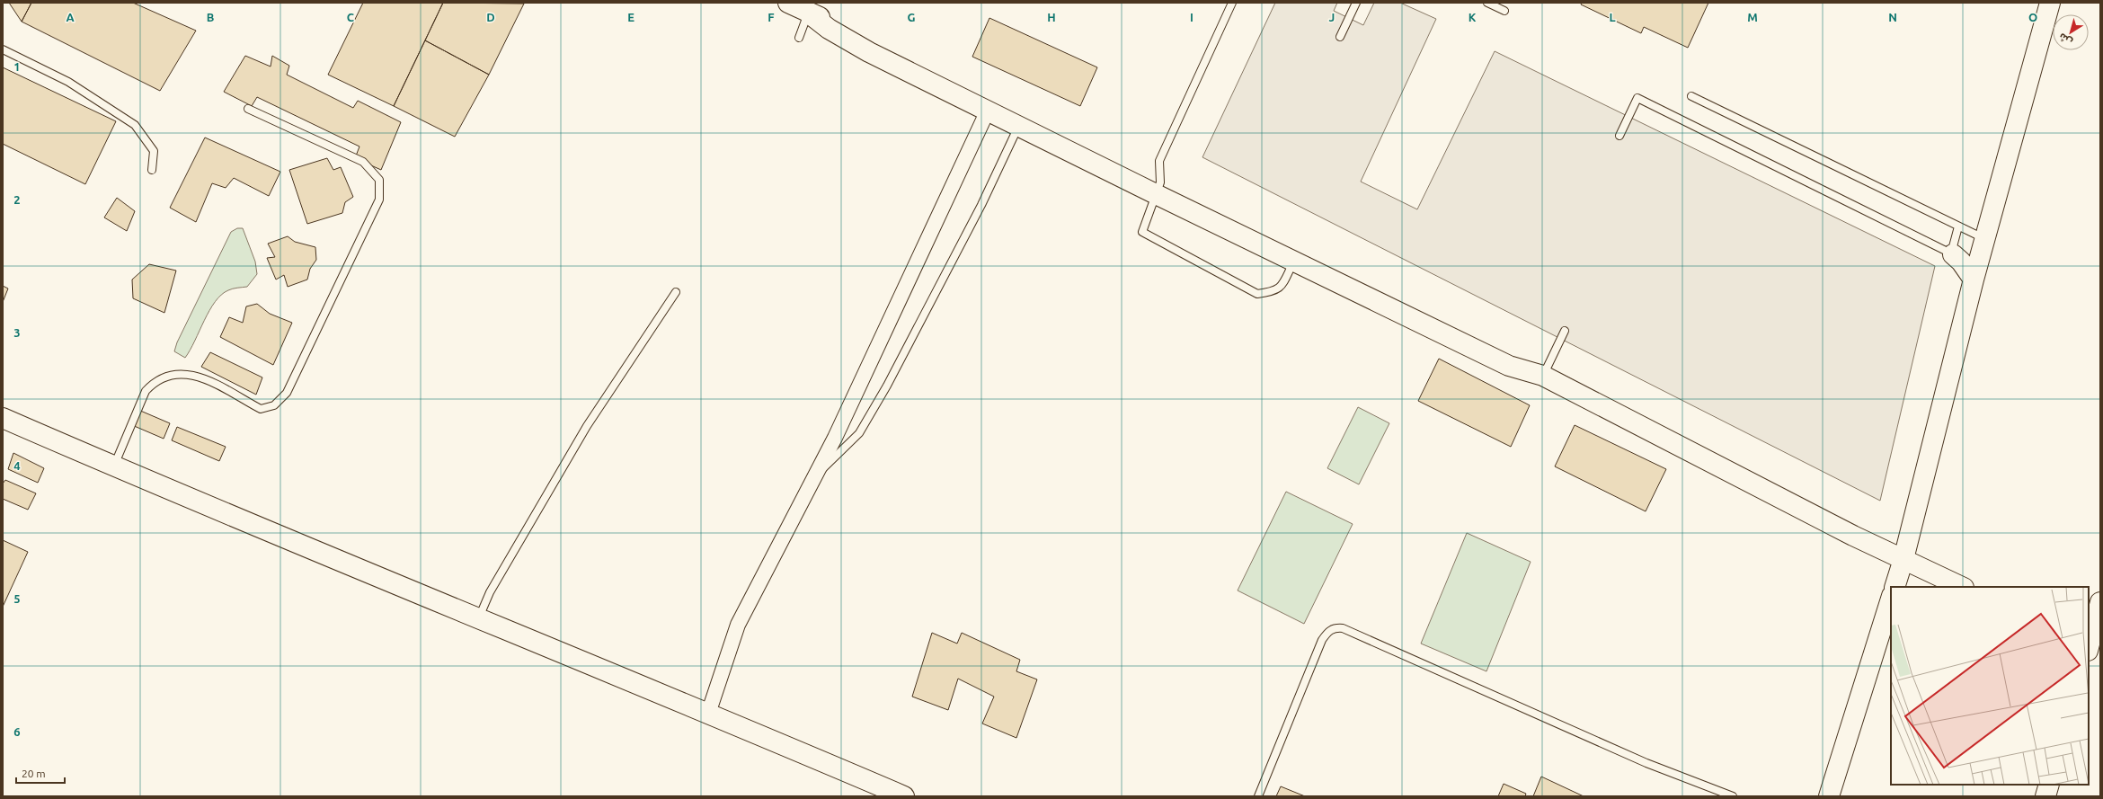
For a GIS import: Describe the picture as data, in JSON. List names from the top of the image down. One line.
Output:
{"scale_bar":"20 m","north":"bottom left","grid":{"columns":["A","B","C","D","E","F","G","H","I","J","K","L","M","N","O"],"rows":["1","2","3","4","5","6"]}}
